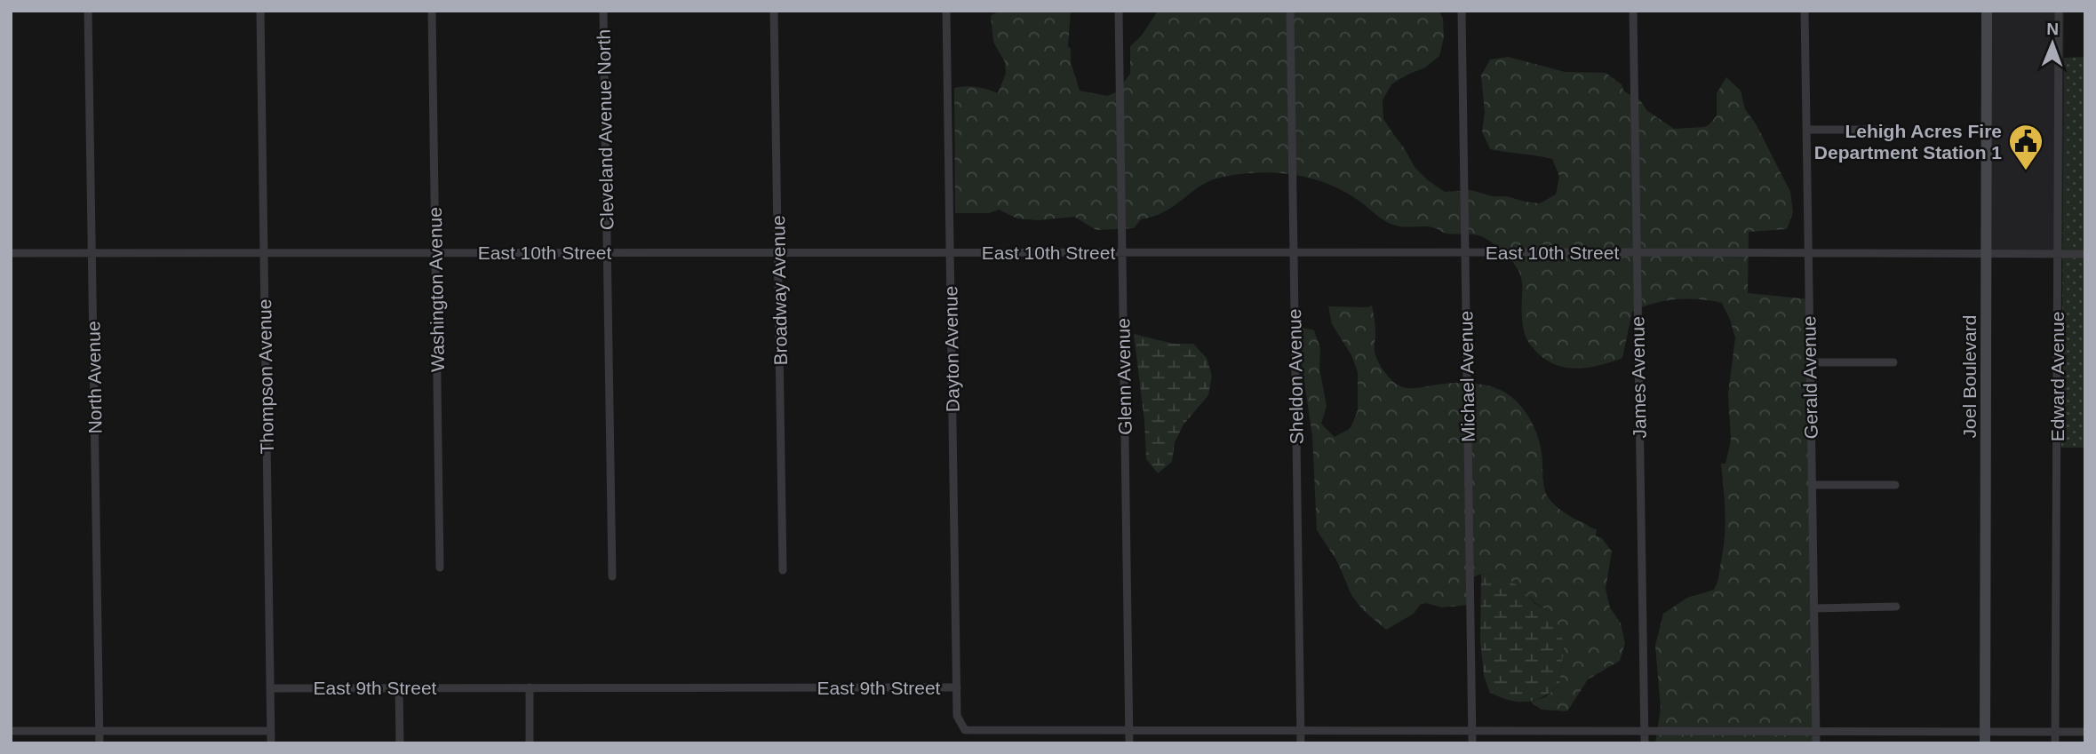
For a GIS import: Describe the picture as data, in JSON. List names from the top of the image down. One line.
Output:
{"streets":{"main road":["Joel Boulevard"],"street":["Cleveland Avenue North","East 10th Street","Washington Avenue","Broadway Avenue","Dayton Avenue","Thompson Avenue","Glenn Avenue","Sheldon Avenue","Michael Avenue","Edward Avenue","North Avenue","James Avenue","Gerald Avenue","East 9th Street"]},"crossings":[["Cleveland Avenue North","East 10th Street"],["East 10th Street","Washington Avenue"],["East 10th Street","Broadway Avenue"],["East 10th Street","Dayton Avenue"],["East 10th Street","Thompson Avenue"],["East 10th Street","Glenn Avenue"],["East 10th Street","Sheldon Avenue"],["East 10th Street","Michael Avenue"],["East 10th Street","Joel Boulevard"],["East 10th Street","Edward Avenue"],["East 10th Street","North Avenue"],["East 10th Street","James Avenue"],["East 10th Street","Gerald Avenue"],["Dayton Avenue","East 9th Street"],["Thompson Avenue","East 9th Street"],["Glenn Avenue","East 9th Street"],["Sheldon Avenue","East 9th Street"],["Michael Avenue","East 9th Street"],["Joel Boulevard","East 9th Street"],["Edward Avenue","East 9th Street"],["James Avenue","East 9th Street"],["Gerald Avenue","East 9th Street"]],"places":{"public building":["Lehigh Acres Fire Department Station 1"]},"north":"top"}
